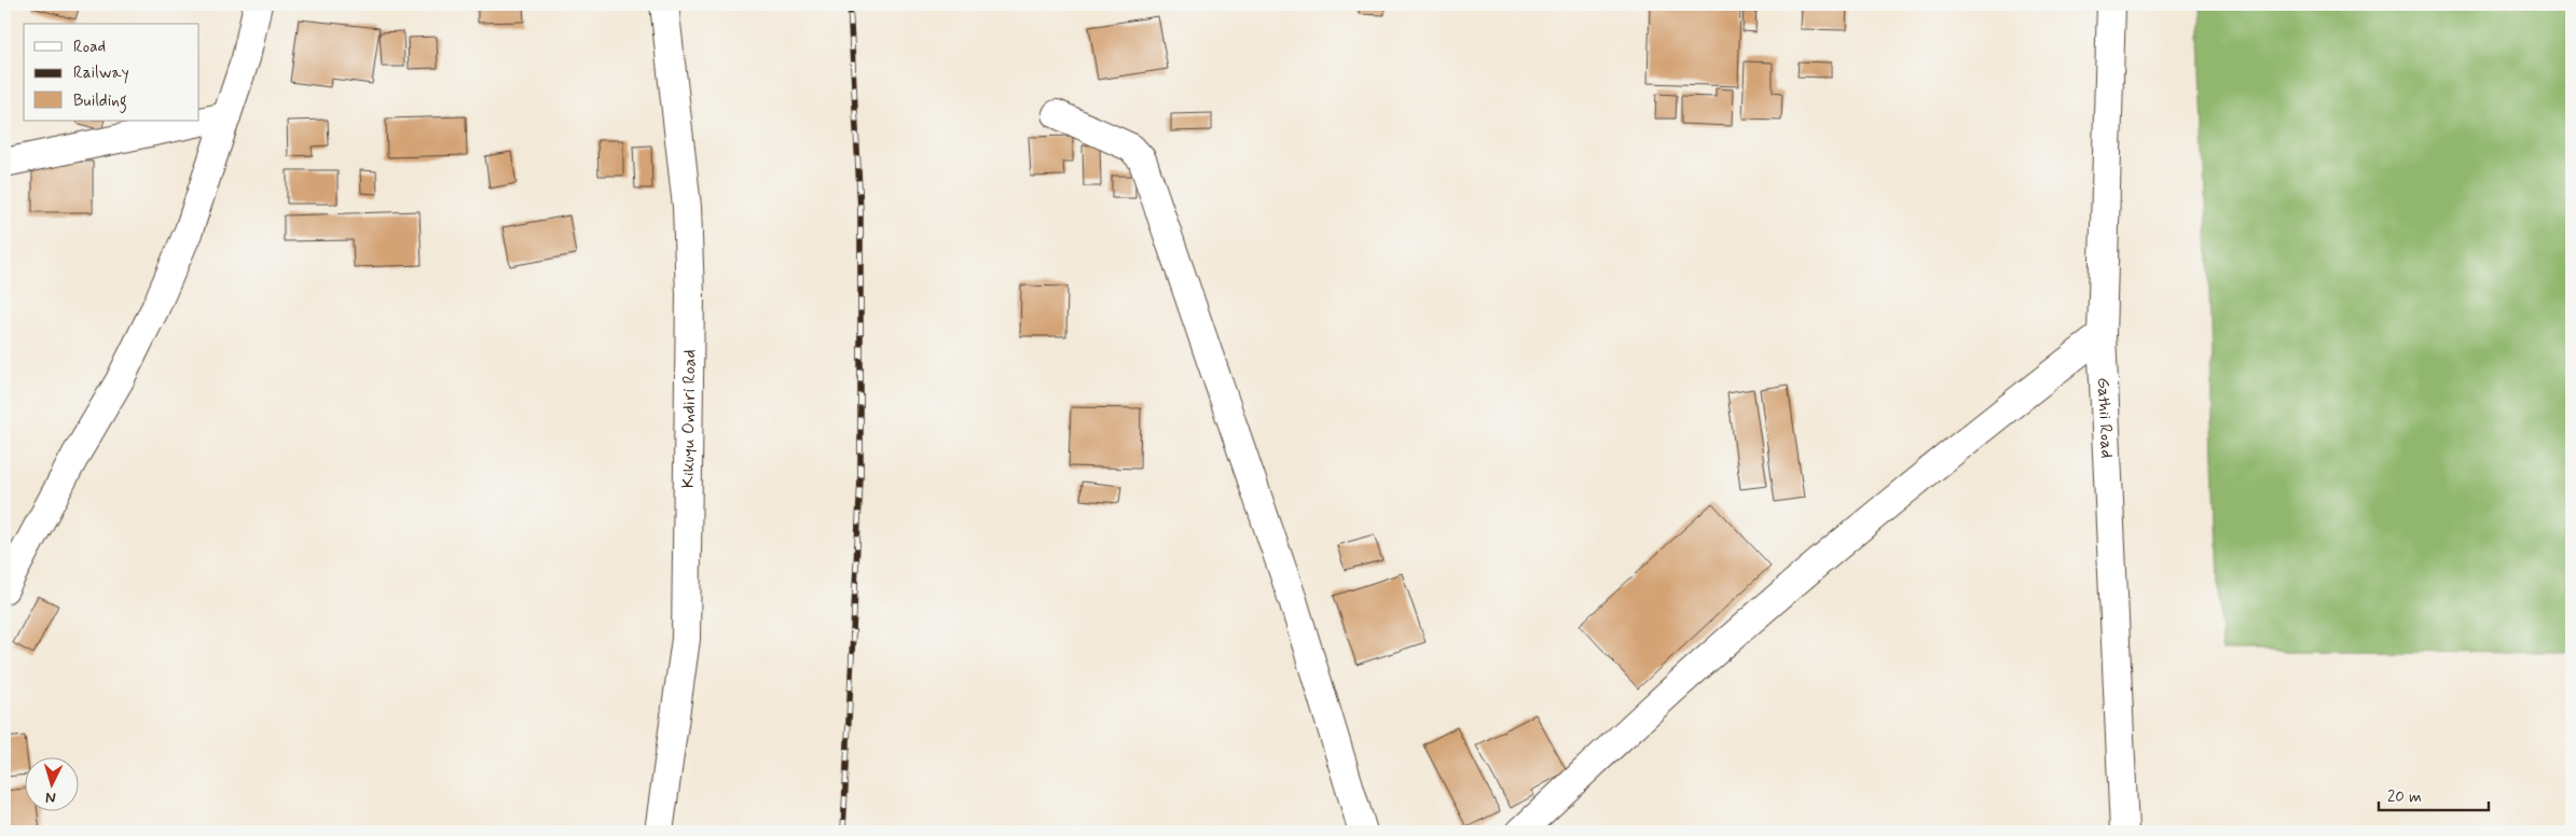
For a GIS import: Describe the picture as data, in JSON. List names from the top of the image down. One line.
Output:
{"streets":{"street":["Kikuyu Ondiri Road","Gathii Road"]},"legend":["Road","Railway","Building"],"scale_bar":"20 m","north":"bottom"}
